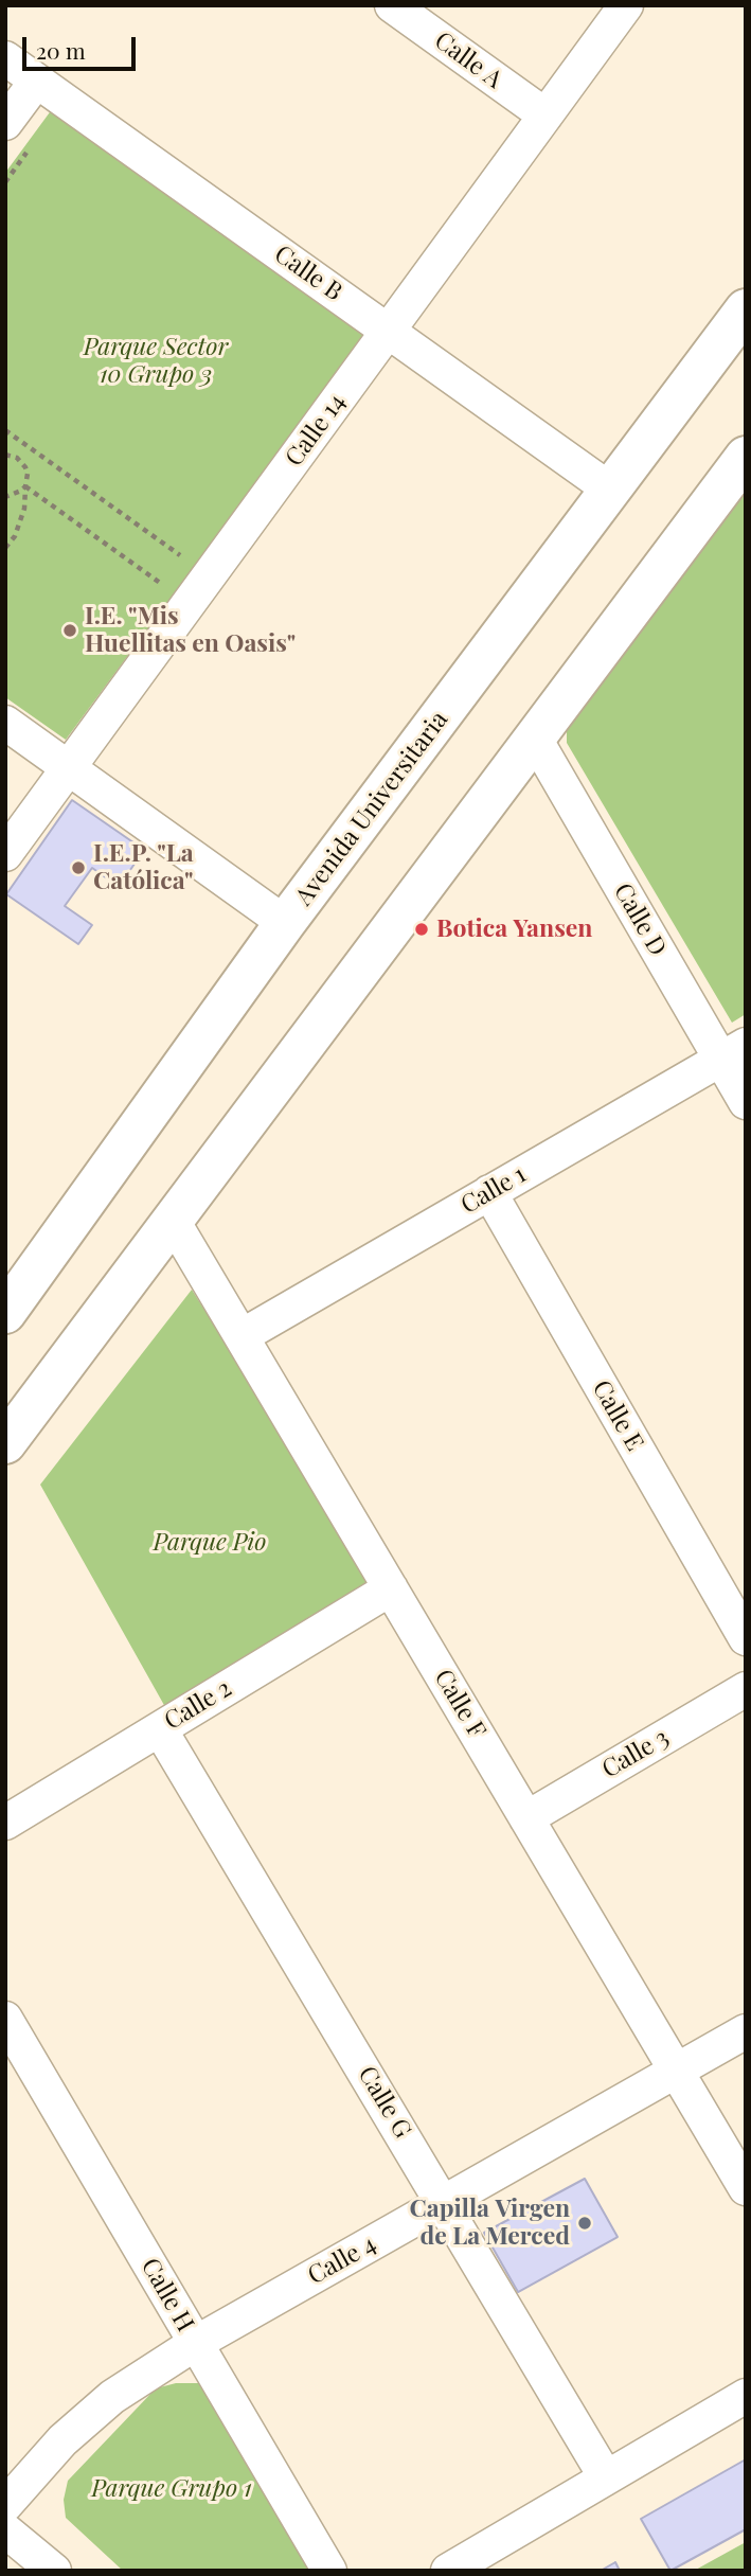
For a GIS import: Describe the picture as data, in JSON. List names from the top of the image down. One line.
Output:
{"streets":{"street":["Calle A","Calle B","Calle 14","Avenida Universitaria","Calle D","Calle 1","Calle E","Calle F","Calle 2","Calle 3","Calle G","Calle 4","Calle H"]},"crossings":[["Calle A","Calle 14"],["Calle B","Calle 14"],["Calle B","Avenida Universitaria"],["Calle D","Calle 1"],["Calle 1","Calle E"],["Calle 1","Calle F"],["Calle F","Calle 2"],["Calle F","Calle 3"],["Calle F","Calle 4"],["Calle 2","Calle G"],["Calle G","Calle 4"],["Calle 4","Calle H"]],"parks":["Parque Sector 10 Grupo 3","Parque Pio","Parque Grupo 1"],"places":["I.E. \"Mis Huellitas en Oasis\"","I.E.P. \"La Católica\"","Botica Yansen","Capilla Virgen de La Merced"],"scale_bar":"20 m"}
